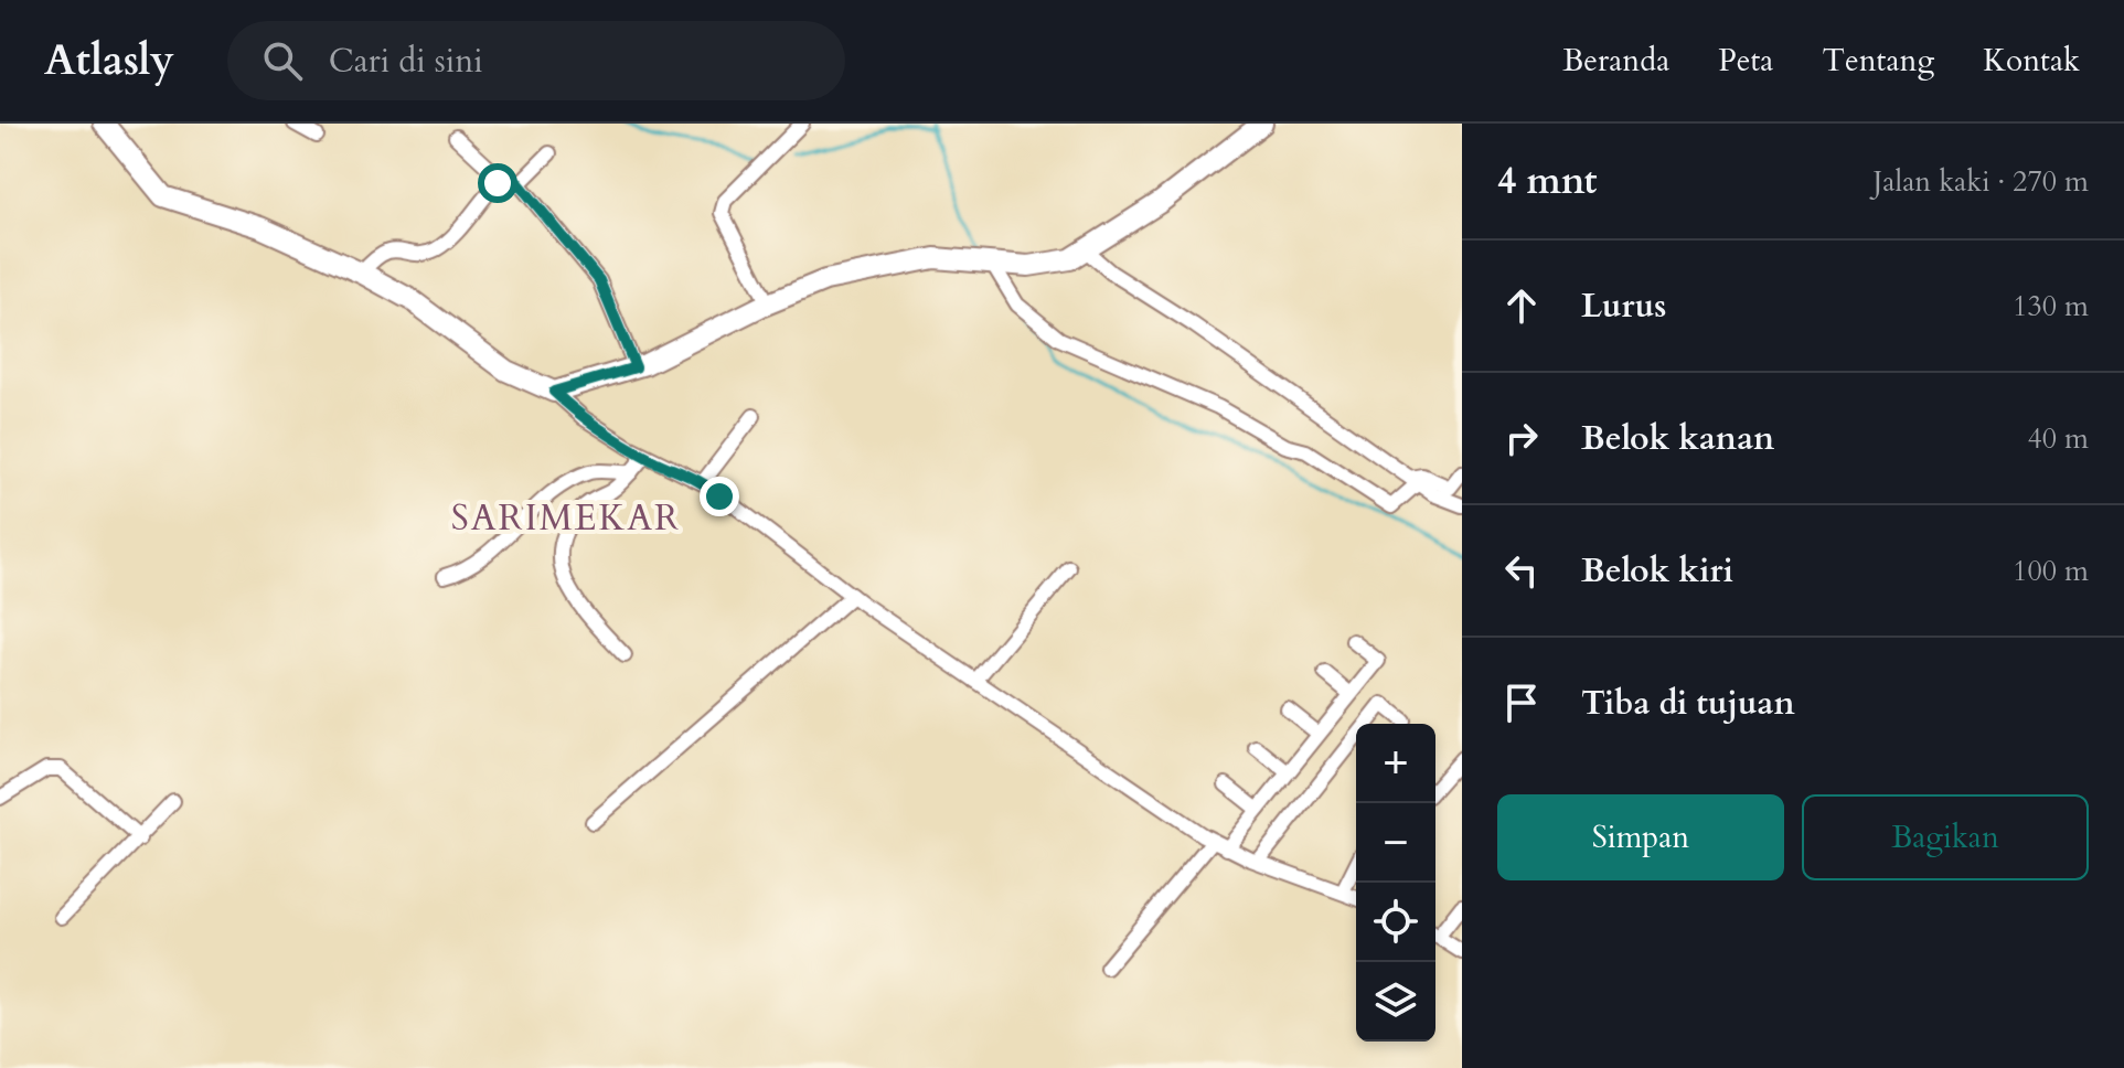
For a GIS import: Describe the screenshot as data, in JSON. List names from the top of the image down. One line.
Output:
{"districts":["SARIMEKAR"],"page":{"header":"Atlasly","search":"Cari di sini","nav":["Beranda","Peta","Tentang","Kontak"],"heading":["4 mnt","Jalan kaki · 270 m"],"list":[["Lurus","130 m"],["Belok kanan","40 m"],["Belok kiri","100 m"],"Tiba di tujuan"],"map_buttons":["+","−"],"buttons":["Simpan","Bagikan"]}}
